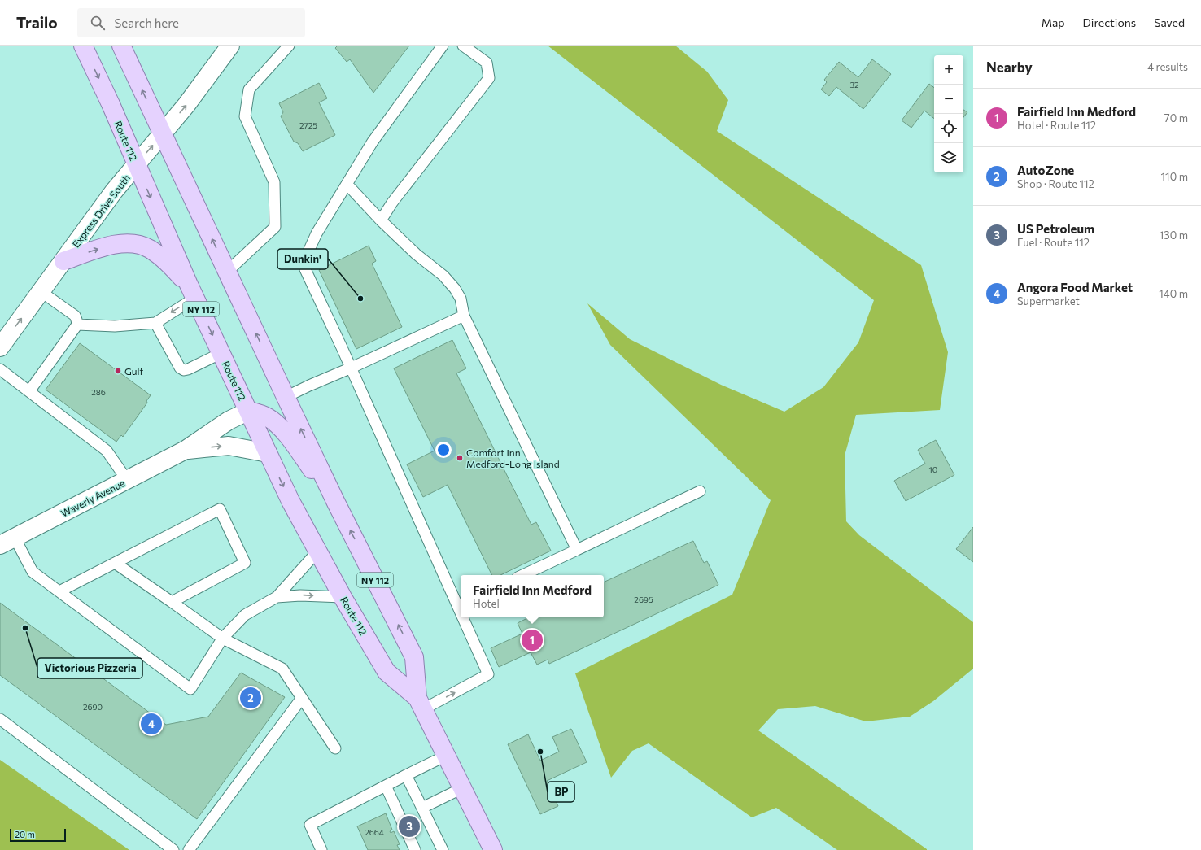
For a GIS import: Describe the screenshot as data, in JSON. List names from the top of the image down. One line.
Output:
{"streets":{"main road":["Route 112","Express Drive South","NY 112","Waverly Avenue"]},"crossings":[["Route 112","Express Drive South"],["Route 112","Waverly Avenue"]],"one_way":["Express Drive South"],"places":["Dunkin'","Gulf","Comfort Inn Medford-Long Island","Victorious Pizzeria","BP"],"house_numbers":["32","2725","286","10","2695","2690","2664"],"scale_bar":"20 m","page":{"header":"Trailo","search":"Search here","nav":["Map","Directions","Saved"],"heading":["Nearby","4 results"],"map_buttons":["+","−"],"list":[{"mark":"1","name":"Fairfield Inn Medford","note":"Hotel · Route 112","value":"70 m"},{"mark":"2","name":"AutoZone","note":"Shop · Route 112","value":"110 m"},{"mark":"3","name":"US Petroleum","note":"Fuel · Route 112","value":"130 m"},{"mark":"4","name":"Angora Food Market","note":"Supermarket","value":"140 m"}],"popup":["Fairfield Inn Medford","Hotel"],"pins":["1","2","4","3"],"scale":"20 m"}}
